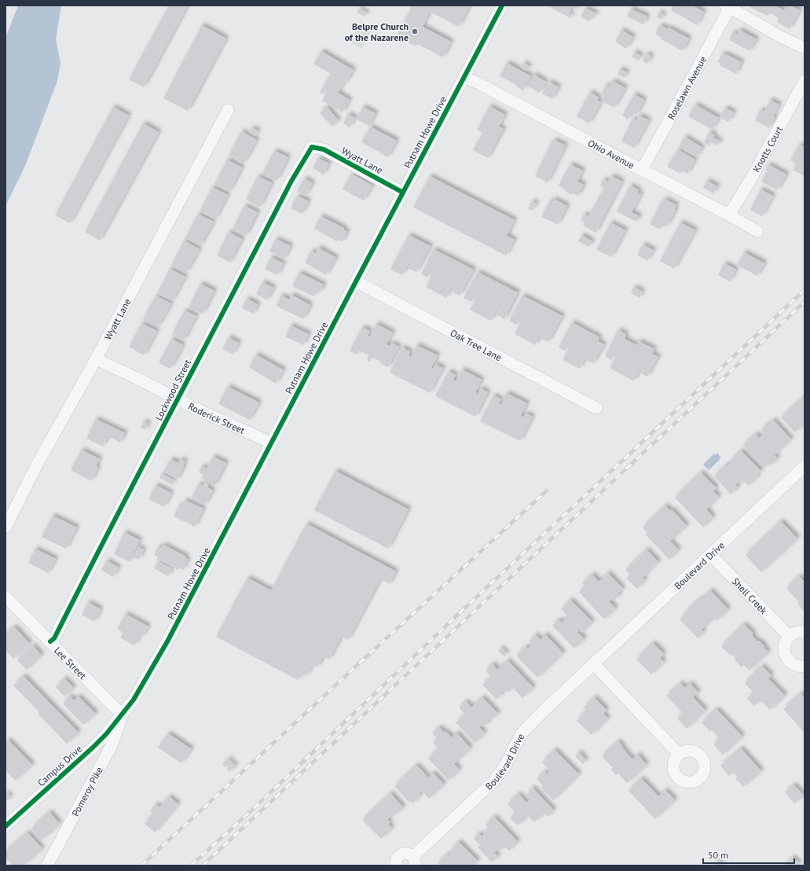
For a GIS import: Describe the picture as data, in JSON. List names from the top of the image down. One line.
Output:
{"streets":{"street":["Roselawn Avenue","Putnam Howe Drive","Knotts Court","Ohio Avenue","Wyatt Lane","Oak Tree Lane","Lockwood Street","Roderick Street","Boulevard Drive","Shell Creek","Lee Street","Campus Drive","Pomeroy Pike"]},"crossings":[["Roselawn Avenue","Ohio Avenue"],["Putnam Howe Drive","Ohio Avenue"],["Putnam Howe Drive","Wyatt Lane"],["Putnam Howe Drive","Oak Tree Lane"],["Putnam Howe Drive","Roderick Street"],["Putnam Howe Drive","Lee Street"],["Putnam Howe Drive","Campus Drive"],["Putnam Howe Drive","Pomeroy Pike"],["Knotts Court","Ohio Avenue"],["Wyatt Lane","Lockwood Street"],["Wyatt Lane","Roderick Street"],["Lockwood Street","Roderick Street"],["Lockwood Street","Lee Street"],["Boulevard Drive","Shell Creek"],["Lee Street","Campus Drive"],["Lee Street","Pomeroy Pike"],["Campus Drive","Pomeroy Pike"]],"places":["Belpre Church of the Nazarene"],"scale_bar":"50 m"}
